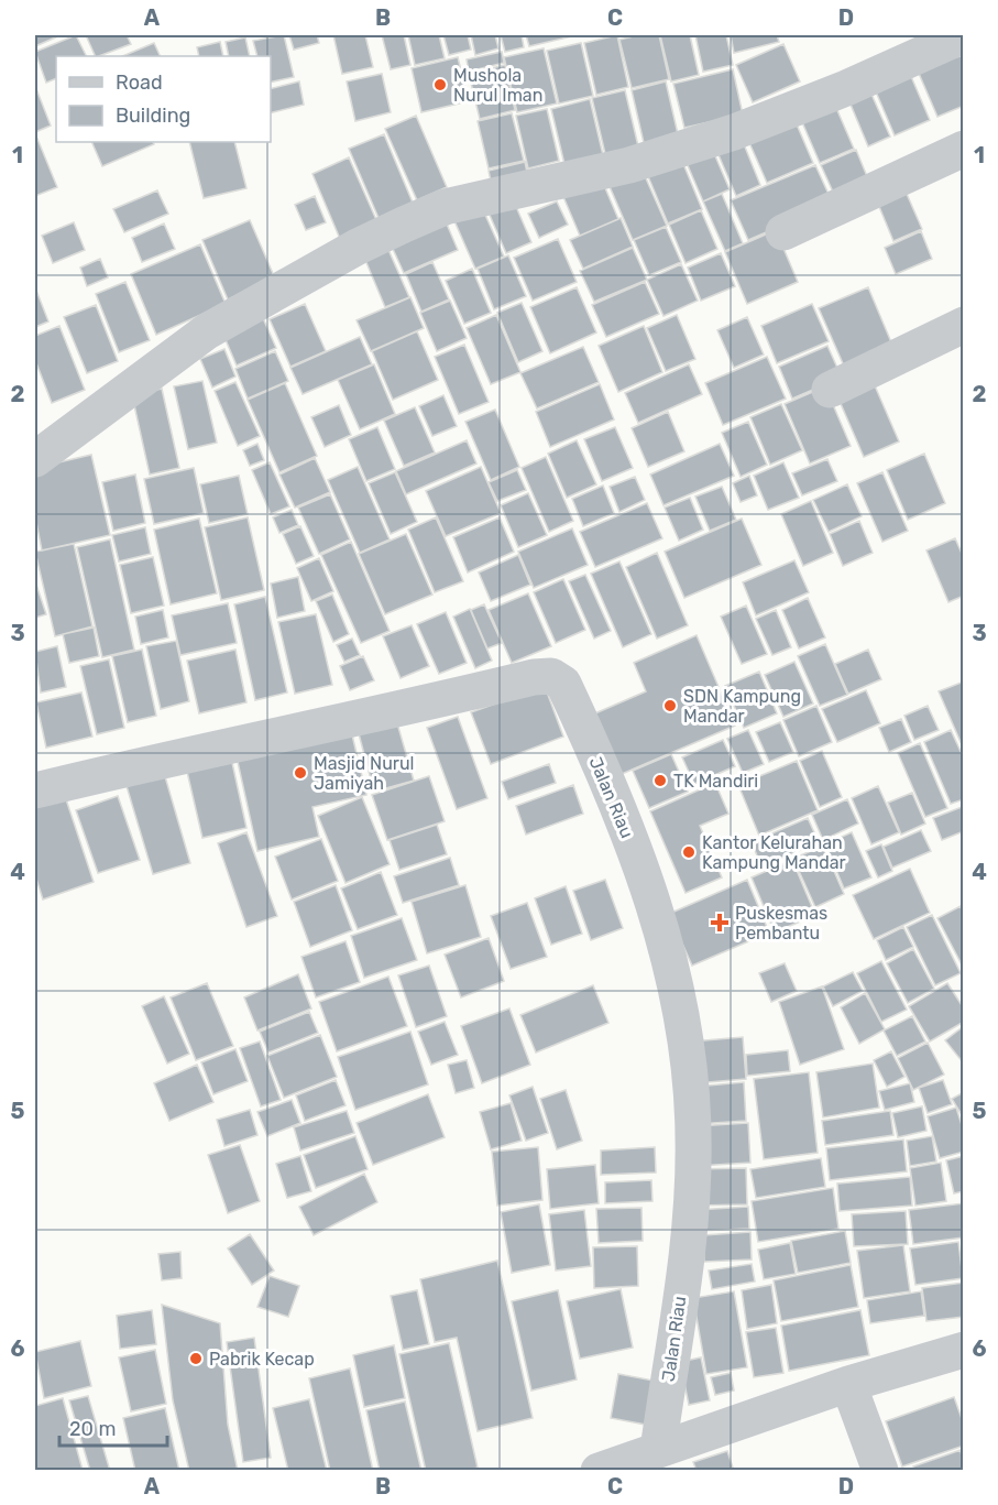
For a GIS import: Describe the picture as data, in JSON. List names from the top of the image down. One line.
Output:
{"streets":{"street":["Jalan Riau"]},"places":{"other":["Mushola Nurul Iman","SDN Kampung Mandar","Masjid Nurul Jamiyah","TK Mandiri","Kantor Kelurahan Kampung Mandar","Pabrik Kecap"],"health":["Puskesmas Pembantu"]},"legend":["Road","Building"],"scale_bar":"20 m","grid":{"columns":["A","B","C","D"],"rows":["1","2","3","4","5","6"]}}
